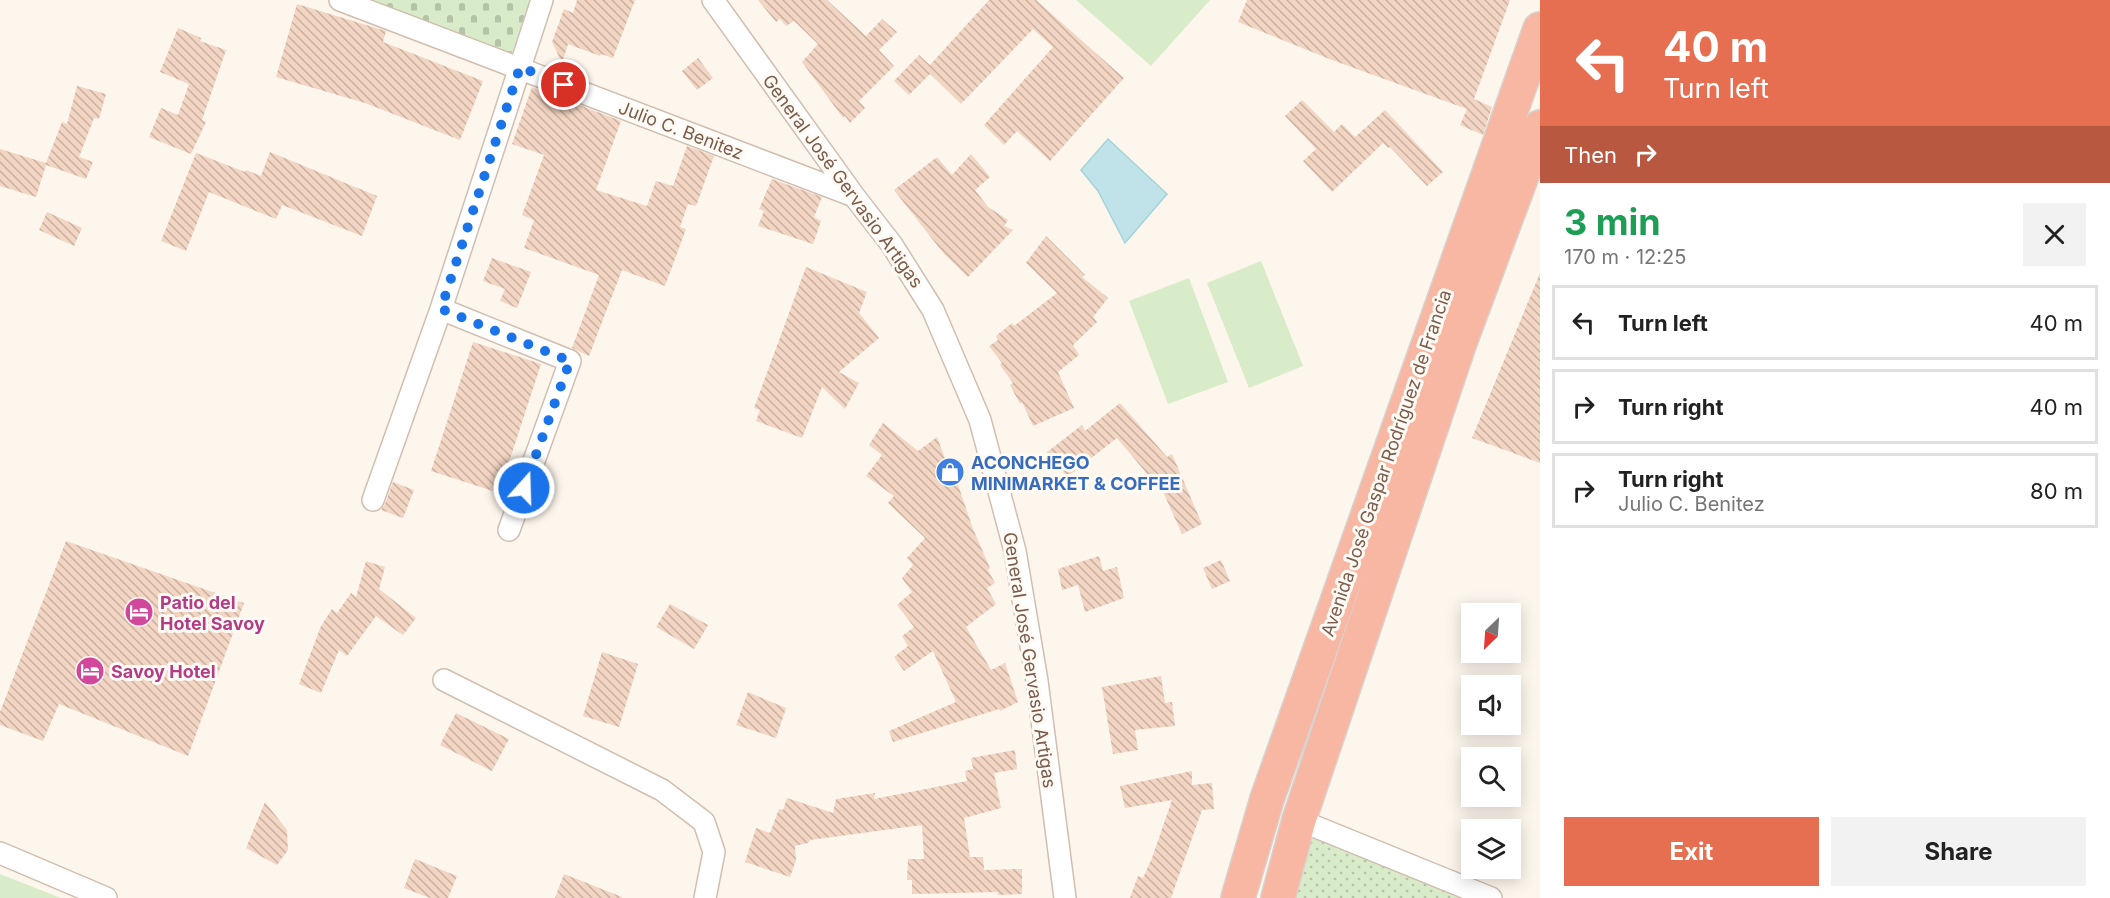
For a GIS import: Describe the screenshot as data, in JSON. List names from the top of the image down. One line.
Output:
{"streets":{"highway":["Avenida José Gaspar Rodríguez de Francia"],"street":["Julio C. Benitez","General José Gervasio Artigas"]},"crossings":[["Julio C. Benitez","General José Gervasio Artigas"]],"places":{"shop":["ACONCHEGO MINIMARKET & COFFEE"],"hotel":["Patio del Hotel Savoy","Savoy Hotel"]},"north":"bottom left","page":{"turn":["40 m","Turn left"],"then":"Then","heading":["3 min","170 m · 12:25"],"list":[{"name":"Turn left","value":"40 m"},{"name":"Turn right","value":"40 m"},{"name":"Turn right","note":"Julio C. Benitez","value":"80 m"}],"buttons":["Exit","Share"]}}
